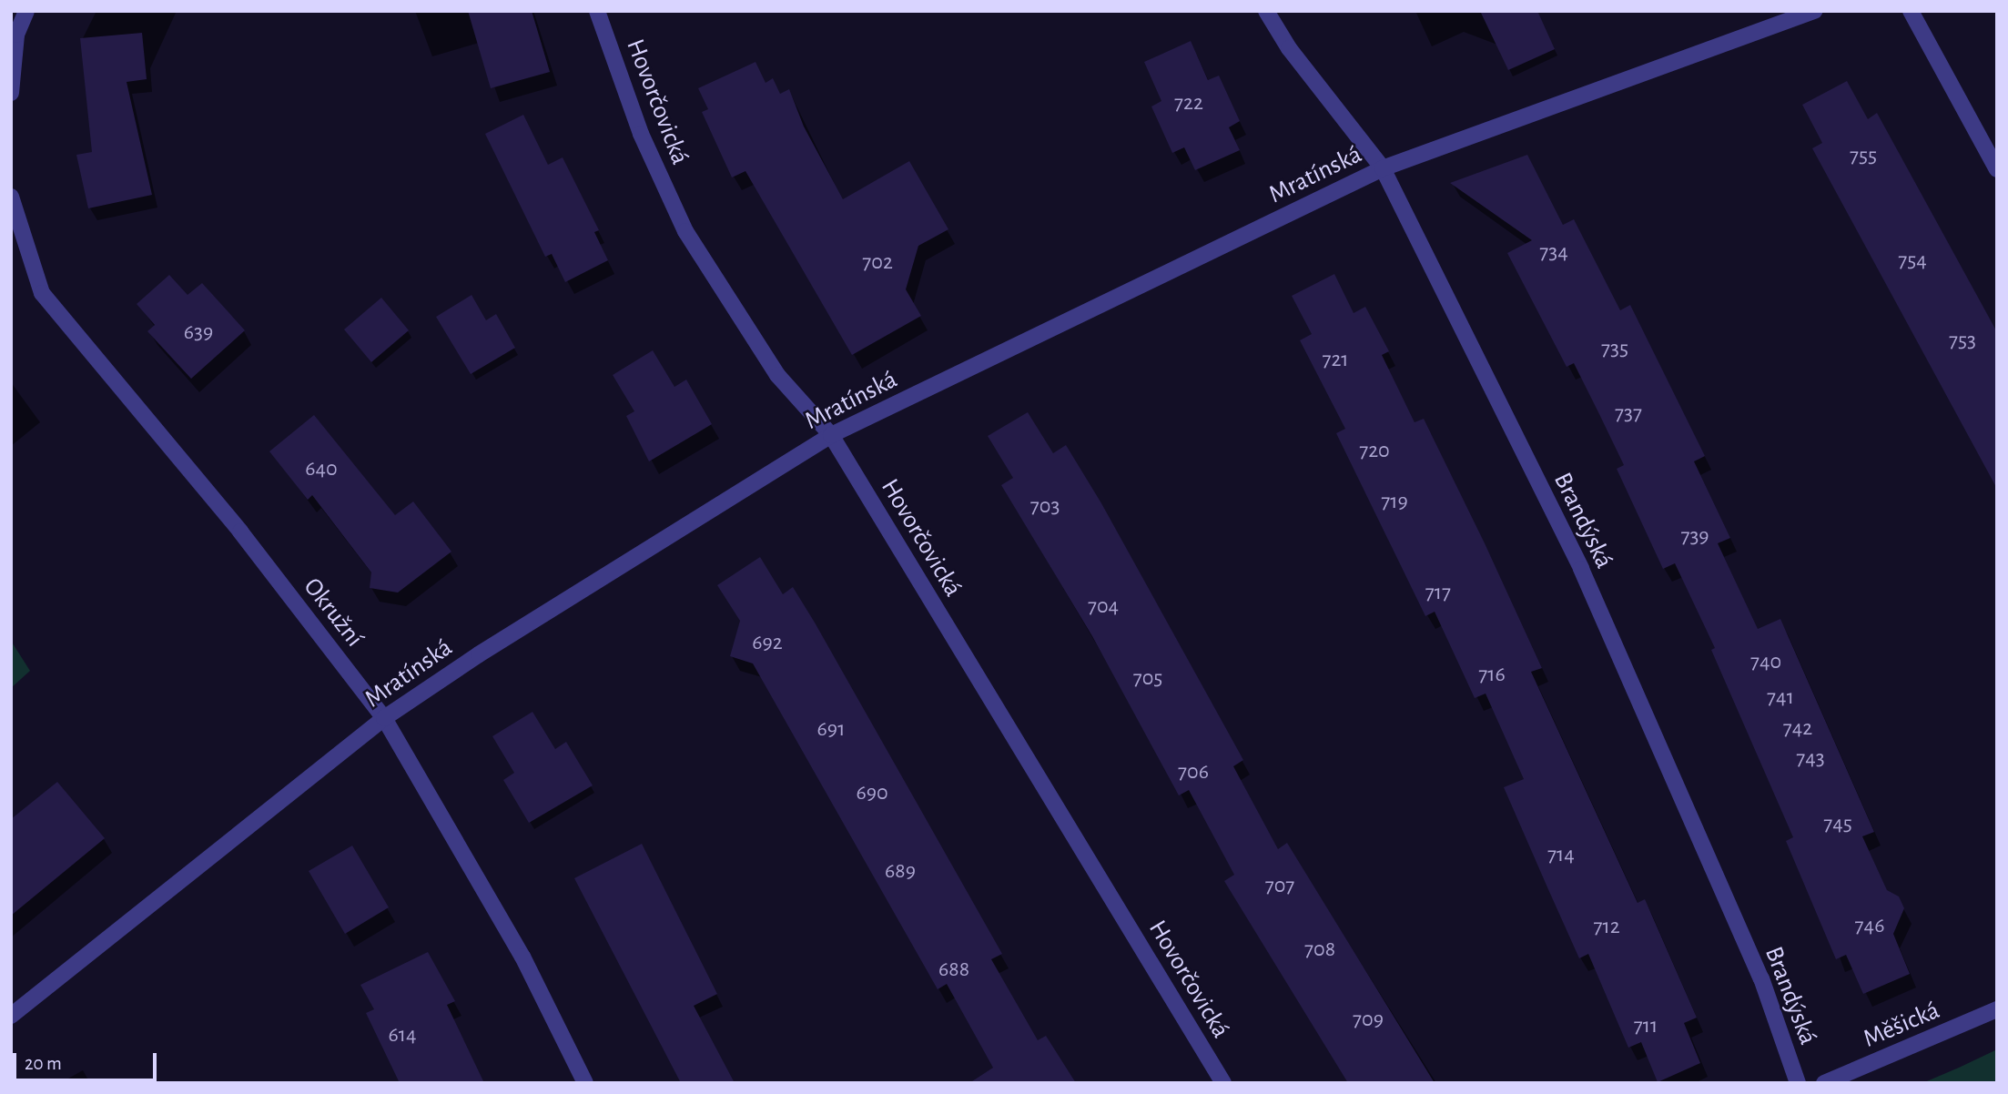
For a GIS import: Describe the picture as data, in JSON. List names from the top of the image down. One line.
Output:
{"streets":{"street":["Hovorčovická","Mratínská","Brandýská","Okružní","Měšická"]},"crossings":[["Hovorčovická","Mratínská"],["Mratínská","Brandýská"],["Mratínská","Okružní"]],"house_numbers":["722","755","734","754","702","639","753","735","721","737","720","640","719","703","739","717","704","692","740","716","705","741","742","691","743","706","690","745","714","689","707","746","712","708","688","709","711","614"],"scale_bar":"20 m"}
